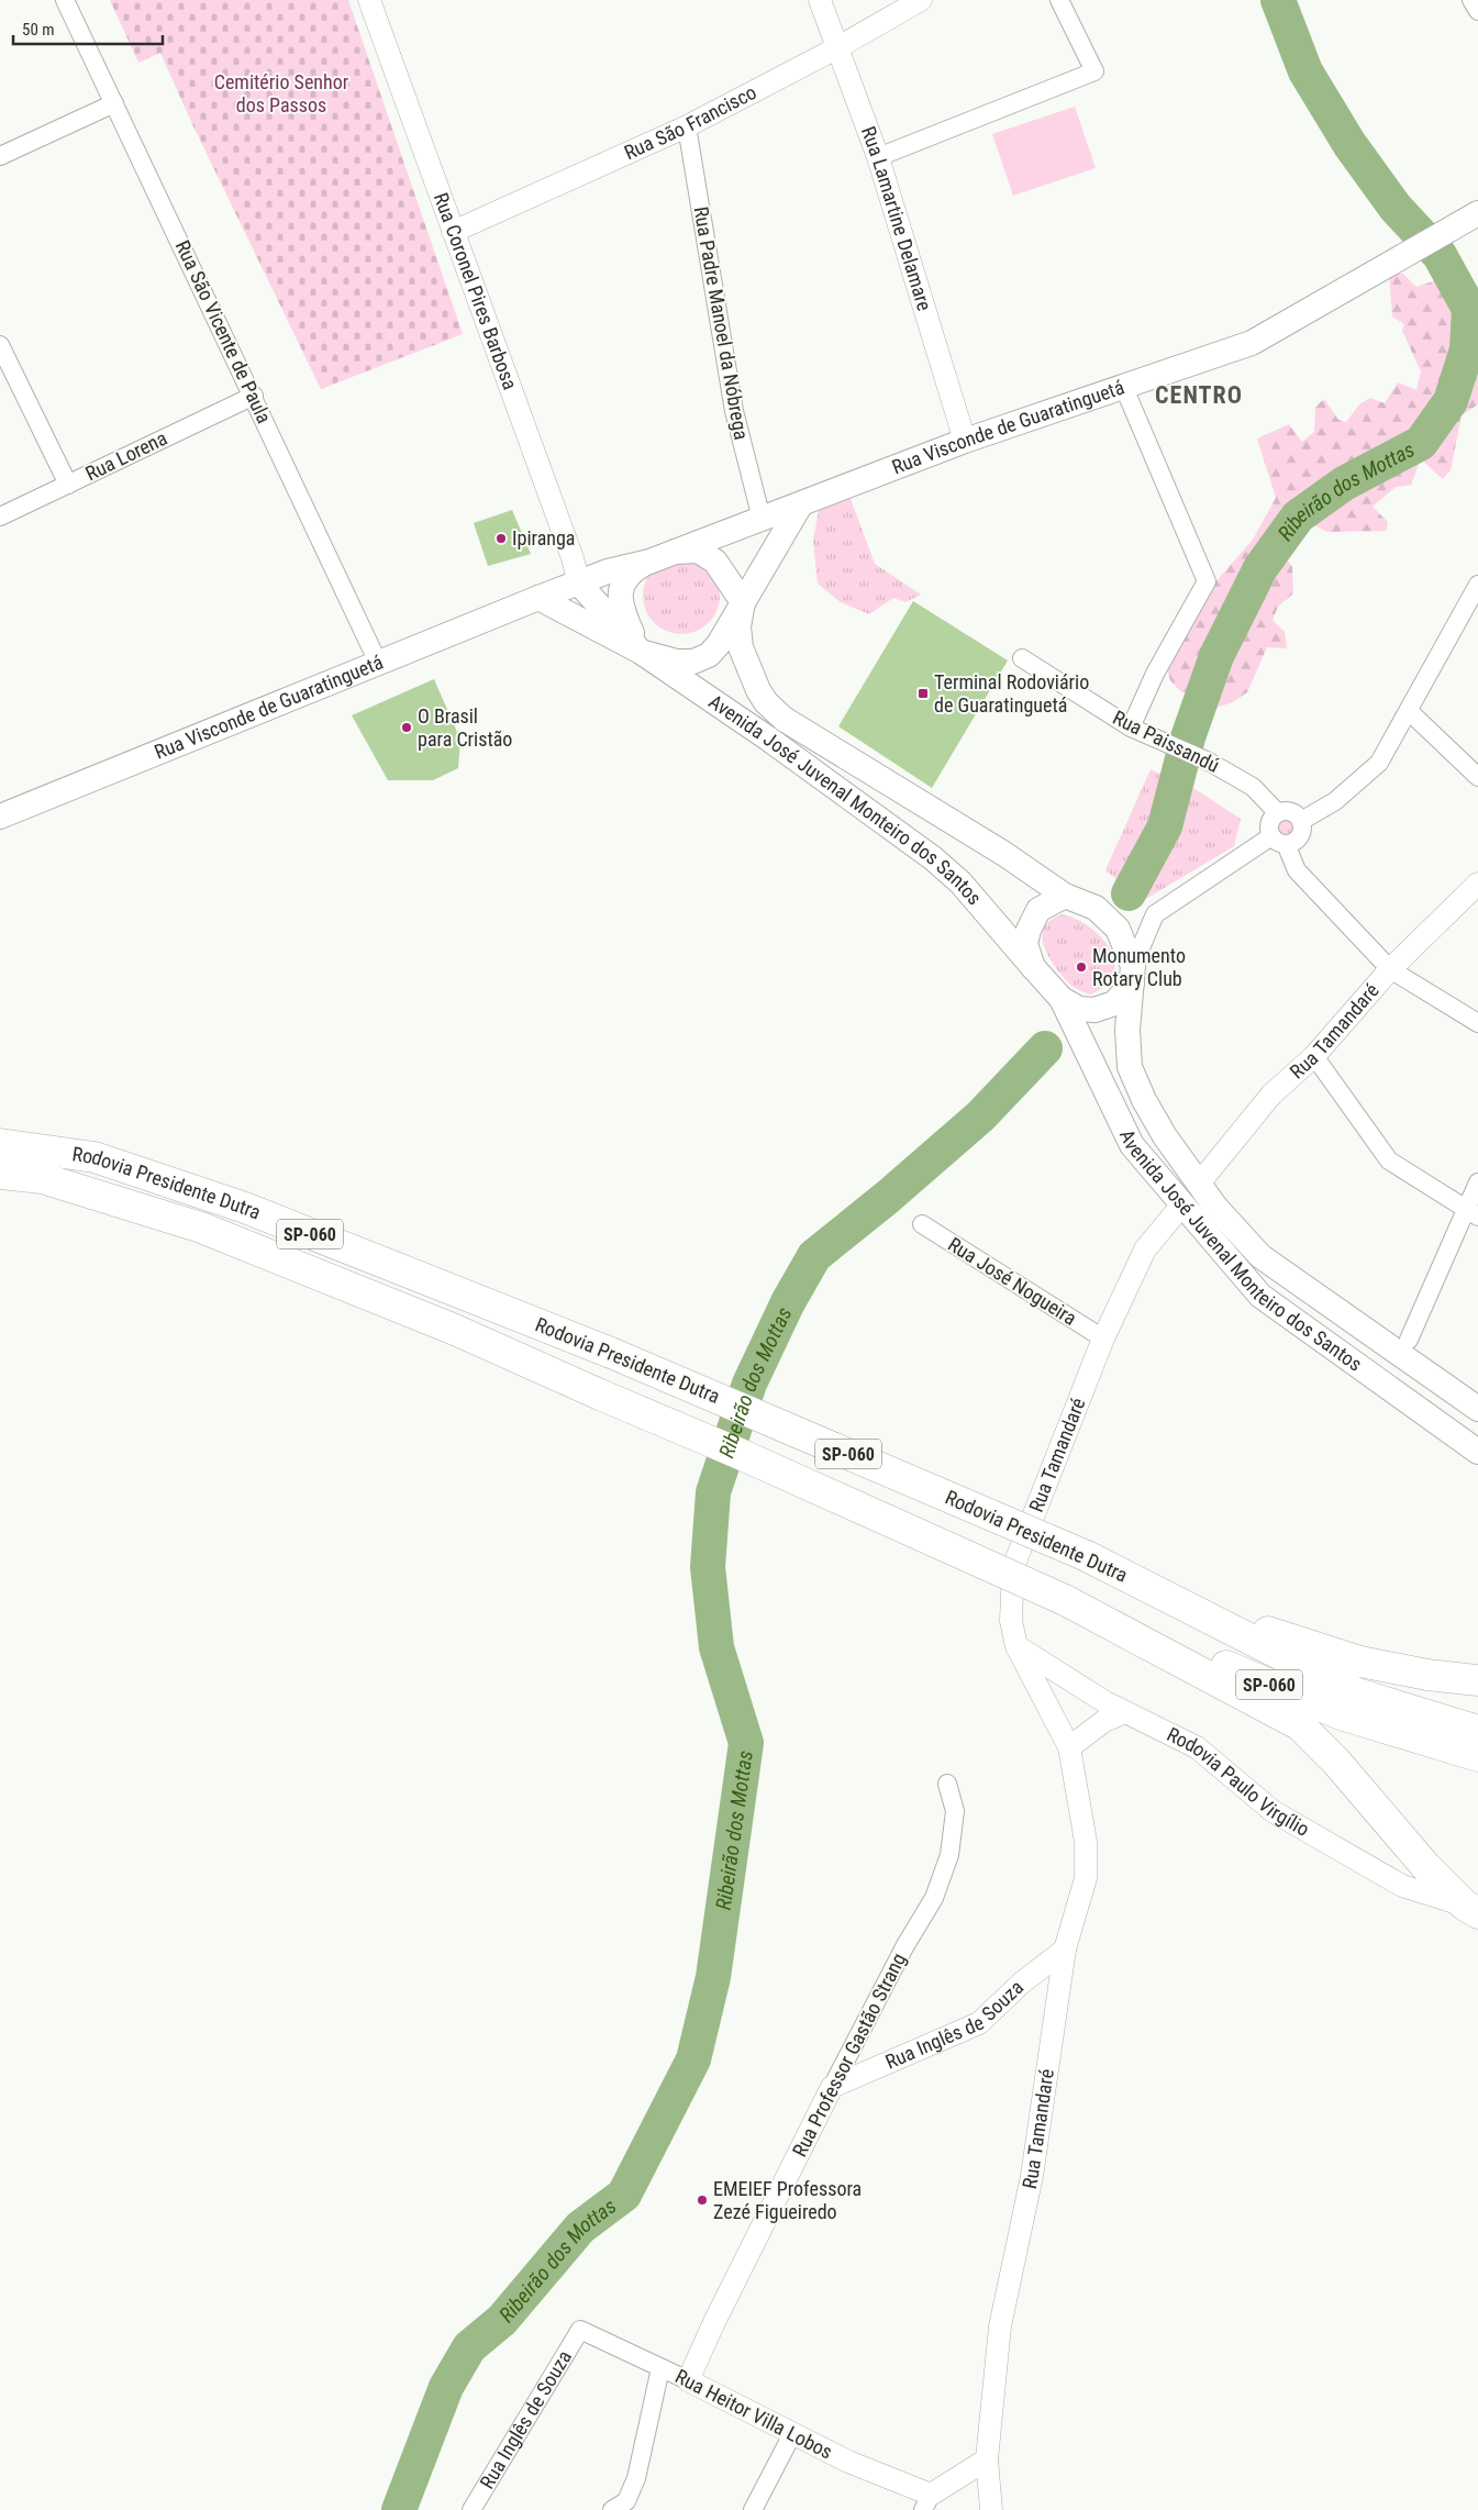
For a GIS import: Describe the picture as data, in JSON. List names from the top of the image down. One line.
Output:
{"streets":{"highway":["Rodovia Presidente Dutra","SP-060"],"main road":["Rua Visconde de Guaratinguetá","Avenida José Juvenal Monteiro dos Santos"],"street":["Rua São Francisco","Rua Lamartine Delamare","Rua Coronel Pires Barbosa","Rua Padre Manoel da Nóbrega","Rua São Vicente de Paula","Rua Lorena","Rua Paissandú","Rua Tamandaré","Rua José Nogueira","Rodovia Paulo Virgílio","Rua Inglês de Souza","Rua Professor Gastão Strang","Rua Heitor Villa Lobos"]},"crossings":[["Rua São Francisco","Rua Lamartine Delamare"],["Rua São Francisco","Rua Coronel Pires Barbosa"],["Rua São Francisco","Rua Padre Manoel da Nóbrega"],["Rua Lamartine Delamare","Rua Visconde de Guaratinguetá"],["Rua Coronel Pires Barbosa","Rua Visconde de Guaratinguetá"],["Rua Padre Manoel da Nóbrega","Rua Visconde de Guaratinguetá"],["Rua São Vicente de Paula","Rua Visconde de Guaratinguetá"],["Rua São Vicente de Paula","Rua Lorena"],["Rua Visconde de Guaratinguetá","Avenida José Juvenal Monteiro dos Santos"],["Avenida José Juvenal Monteiro dos Santos","Rua Tamandaré"],["Rua Tamandaré","Rua José Nogueira"],["Rua Tamandaré","Rodovia Paulo Virgílio"],["Rua Tamandaré","Rua Inglês de Souza"],["Rua Inglês de Souza","Rua Professor Gastão Strang"],["Rua Inglês de Souza","Rua Heitor Villa Lobos"],["Rua Professor Gastão Strang","Rua Heitor Villa Lobos"]],"districts":["CENTRO"],"water":["Ribeirão dos Mottas"],"parks":["Cemitério Senhor dos Passos"],"places":{"other":["Ipiranga","O Brasil para Cristão","Monumento Rotary Club","EMEIEF Professora Zezé Figueiredo"],"transit":["Terminal Rodoviário de Guaratinguetá"]},"scale_bar":"50 m"}
